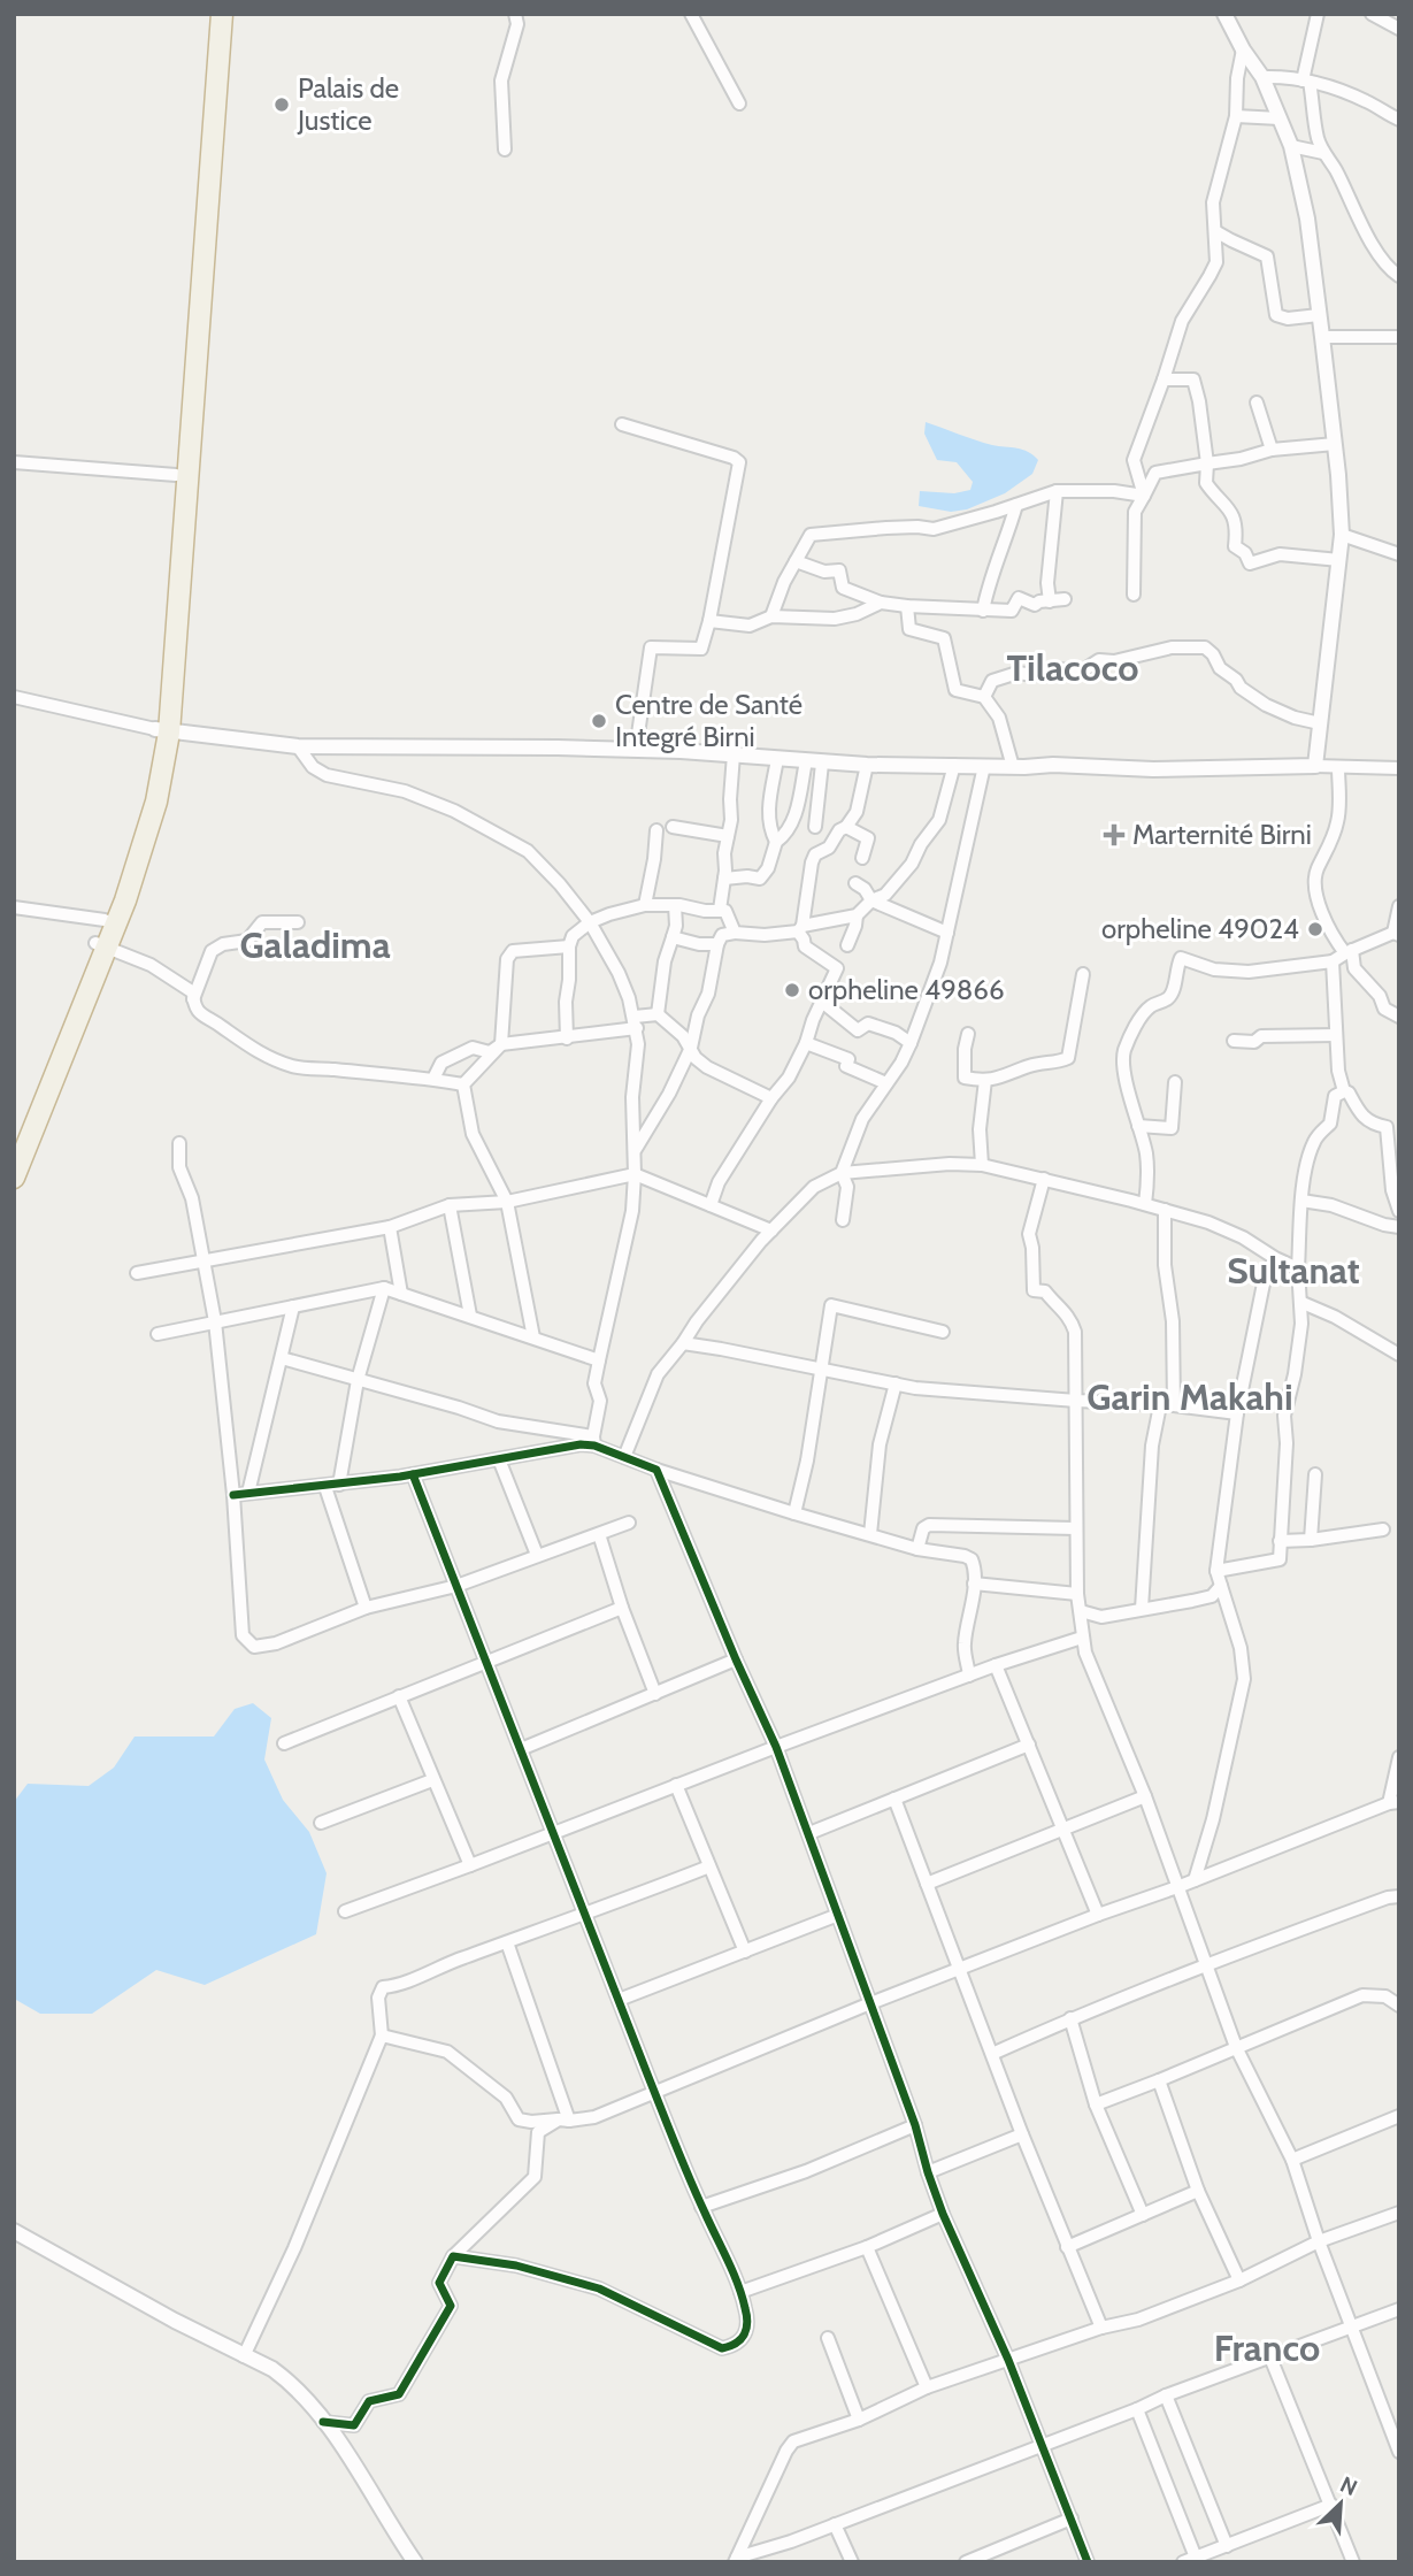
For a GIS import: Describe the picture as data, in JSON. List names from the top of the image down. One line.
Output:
{"districts":["Tilacoco","Galadima","Sultanat","Garin Makahi","Franco"],"places":{"other":["Palais de Justice","Centre de Santé Integré Birni","orpheline 49024","orpheline 49866"],"health":["Marternité Birni"]},"north":"top right"}
